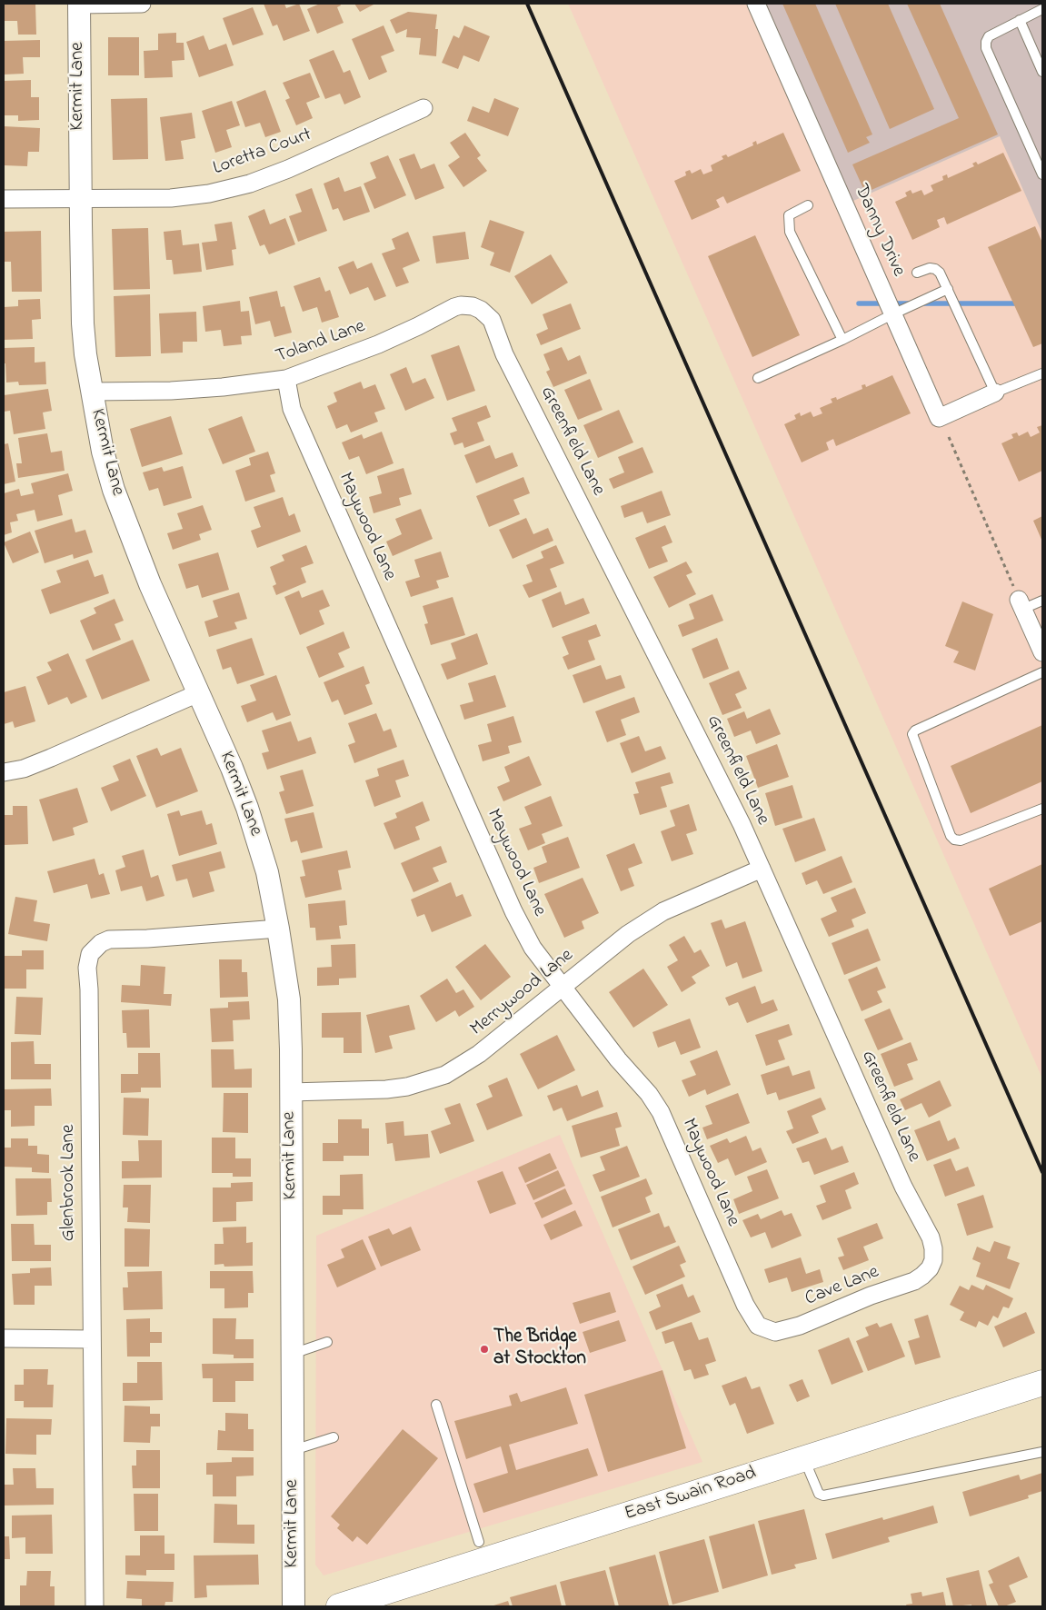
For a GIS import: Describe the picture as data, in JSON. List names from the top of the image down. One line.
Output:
{"streets":{"main road":["East Swain Road"],"street":["Kermit Lane","Loretta Court","Danny Drive","Toland Lane","Greenfield Lane","Maywood Lane","Merrywood Lane","Glenbrook Lane","Cave Lane"]},"crossings":[["Kermit Lane","Loretta Court"],["Kermit Lane","Toland Lane"],["Kermit Lane","Merrywood Lane"],["Kermit Lane","Glenbrook Lane"],["Toland Lane","Greenfield Lane"],["Toland Lane","Maywood Lane"],["Greenfield Lane","Merrywood Lane"],["Greenfield Lane","Cave Lane"],["Maywood Lane","Merrywood Lane"],["Maywood Lane","Cave Lane"]],"places":["The Bridge at Stockton"]}
